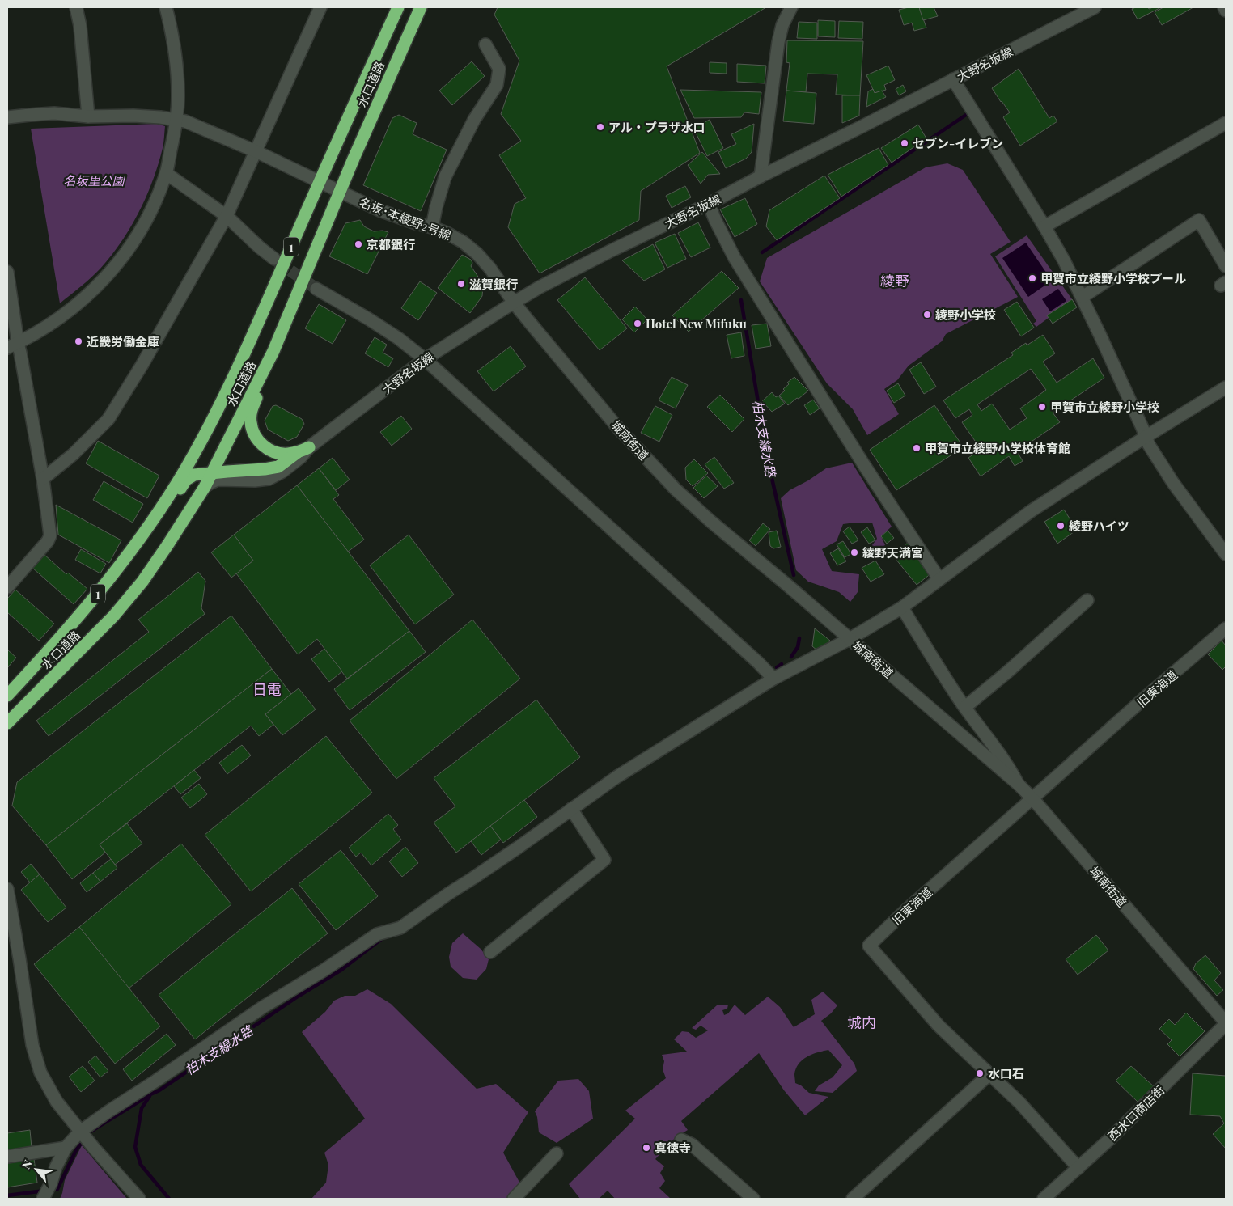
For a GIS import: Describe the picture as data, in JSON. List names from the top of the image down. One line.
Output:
{"streets":{"highway":["水口道路","1"],"street":["大野名坂線","名坂･本綾野2号線","城南街道","旧東海道","西水口商店街"]},"crossings":[["大野名坂線","水口道路"],["大野名坂線","名坂･本綾野2号線"],["大野名坂線","城南街道"],["水口道路","名坂･本綾野2号線"],["名坂･本綾野2号線","城南街道"],["城南街道","旧東海道"],["城南街道","西水口商店街"]],"districts":["綾野","日電","城内"],"water":["柏木支線水路"],"parks":["名坂里公園"],"places":["アル・プラザ水口","セブン-イレブン","京都銀行","甲賀市立綾野小学校プール","滋賀銀行","綾野小学校","Hotel New Mifuku","近畿労働金庫","甲賀市立綾野小学校","甲賀市立綾野小学校体育館","綾野ハイツ","綾野天満宮","水口石","真徳寺"],"north":"top left"}
